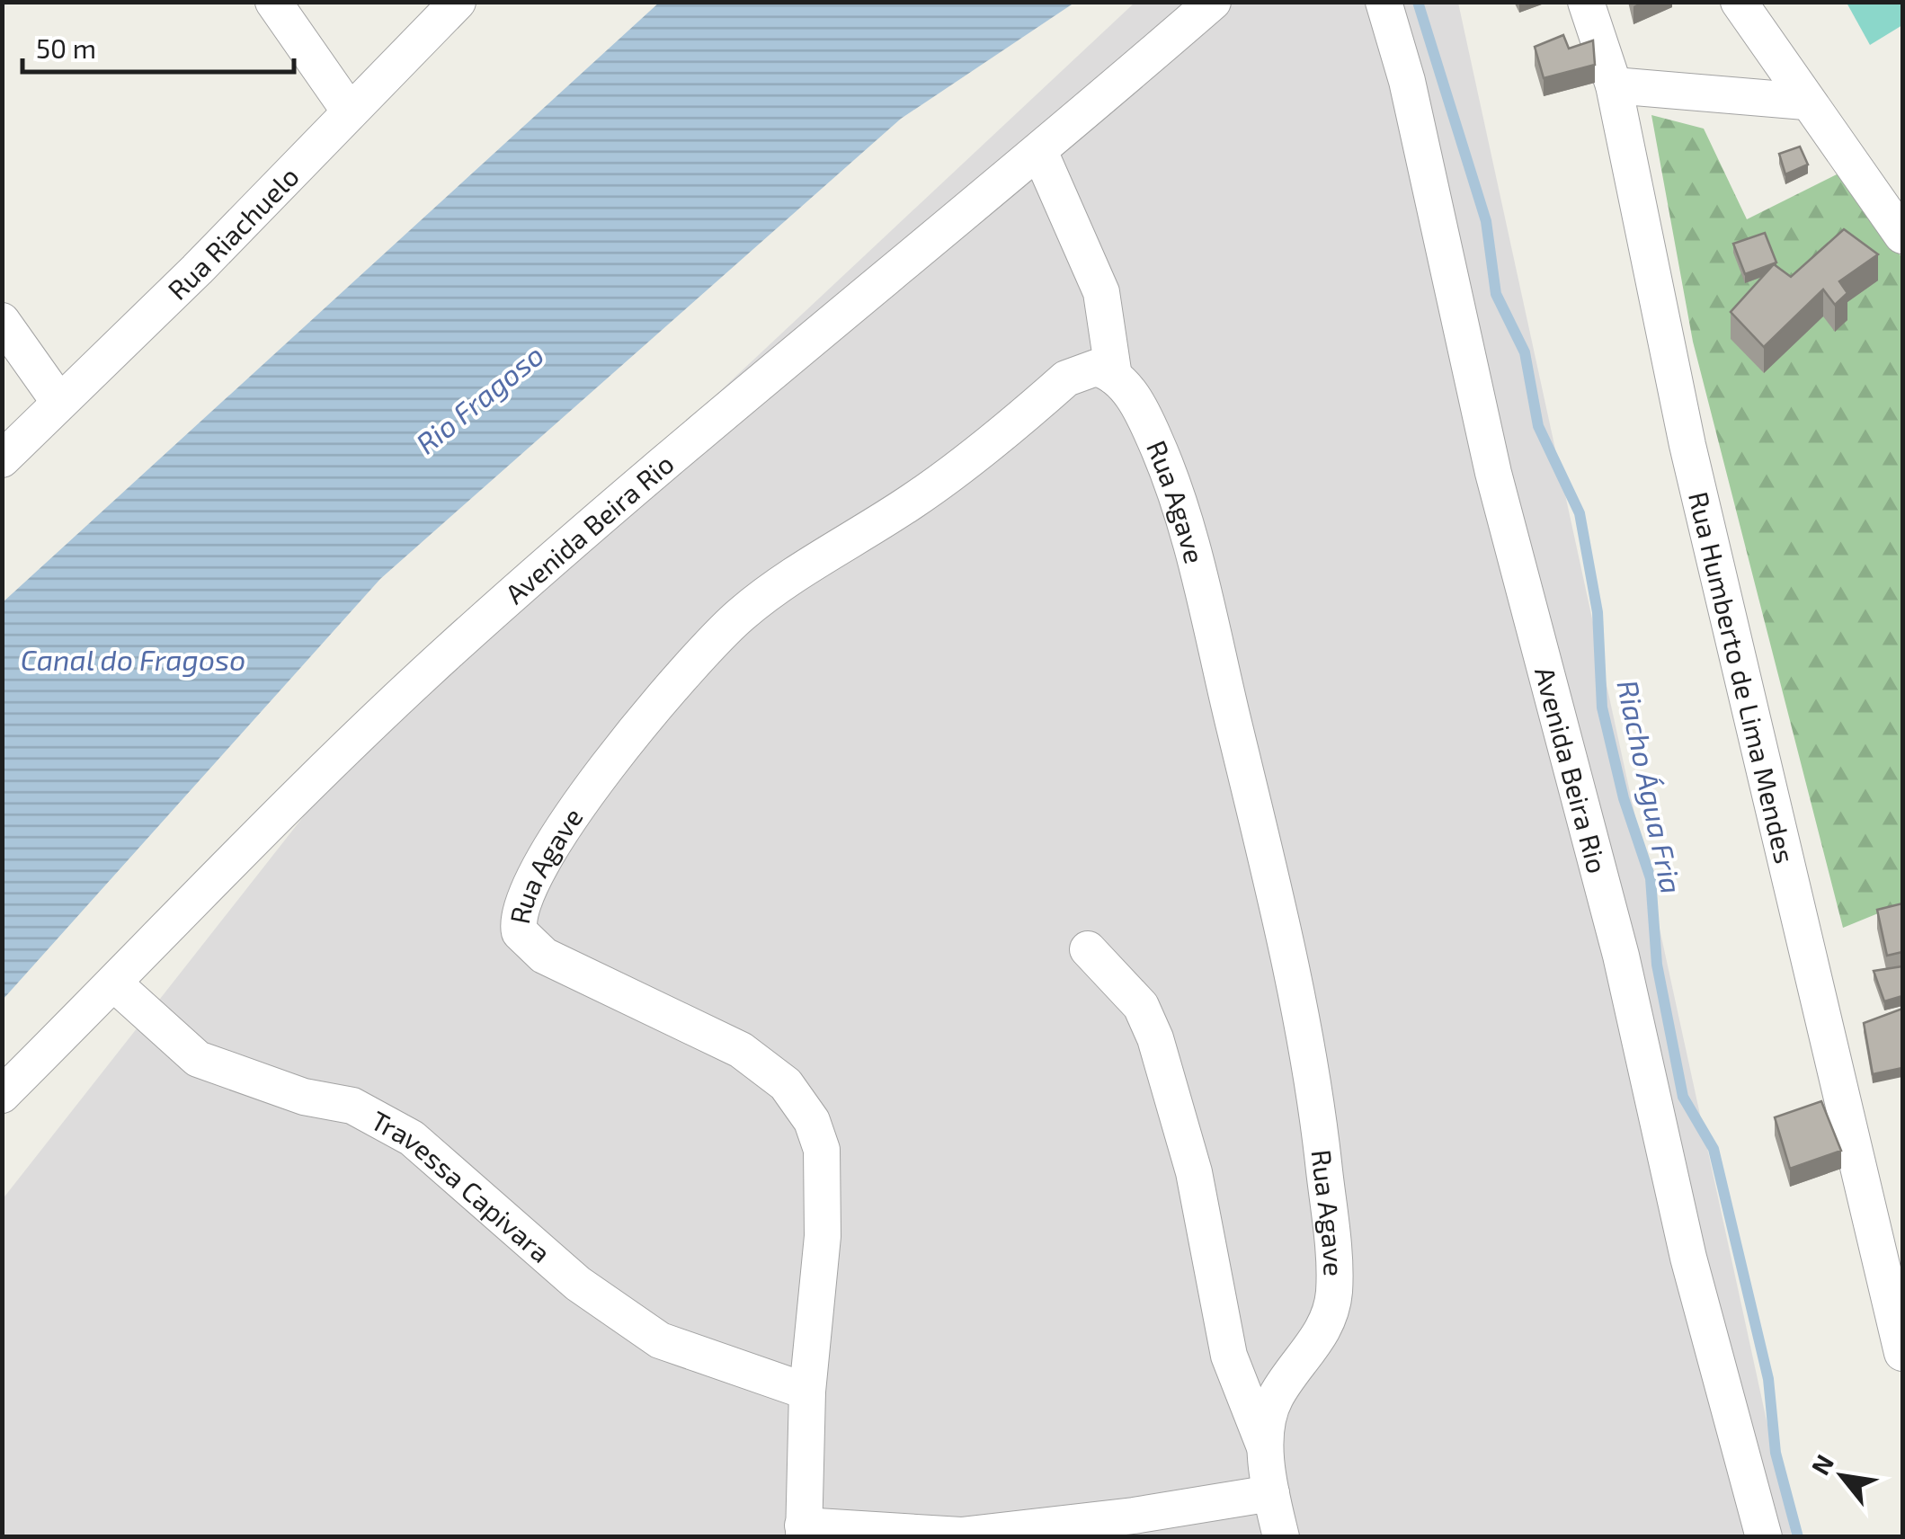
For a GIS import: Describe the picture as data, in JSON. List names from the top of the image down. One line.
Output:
{"streets":{"street":["Rua Riachuelo","Rua Agave","Avenida Beira Rio","Rua Humberto de Lima Mendes","Travessa Capivara"]},"crossings":[["Rua Agave","Travessa Capivara"],["Avenida Beira Rio","Travessa Capivara"]],"water":["Rio Fragoso","Canal do Fragoso","Riacho Água Fria"],"scale_bar":"50 m","north":"top left"}
